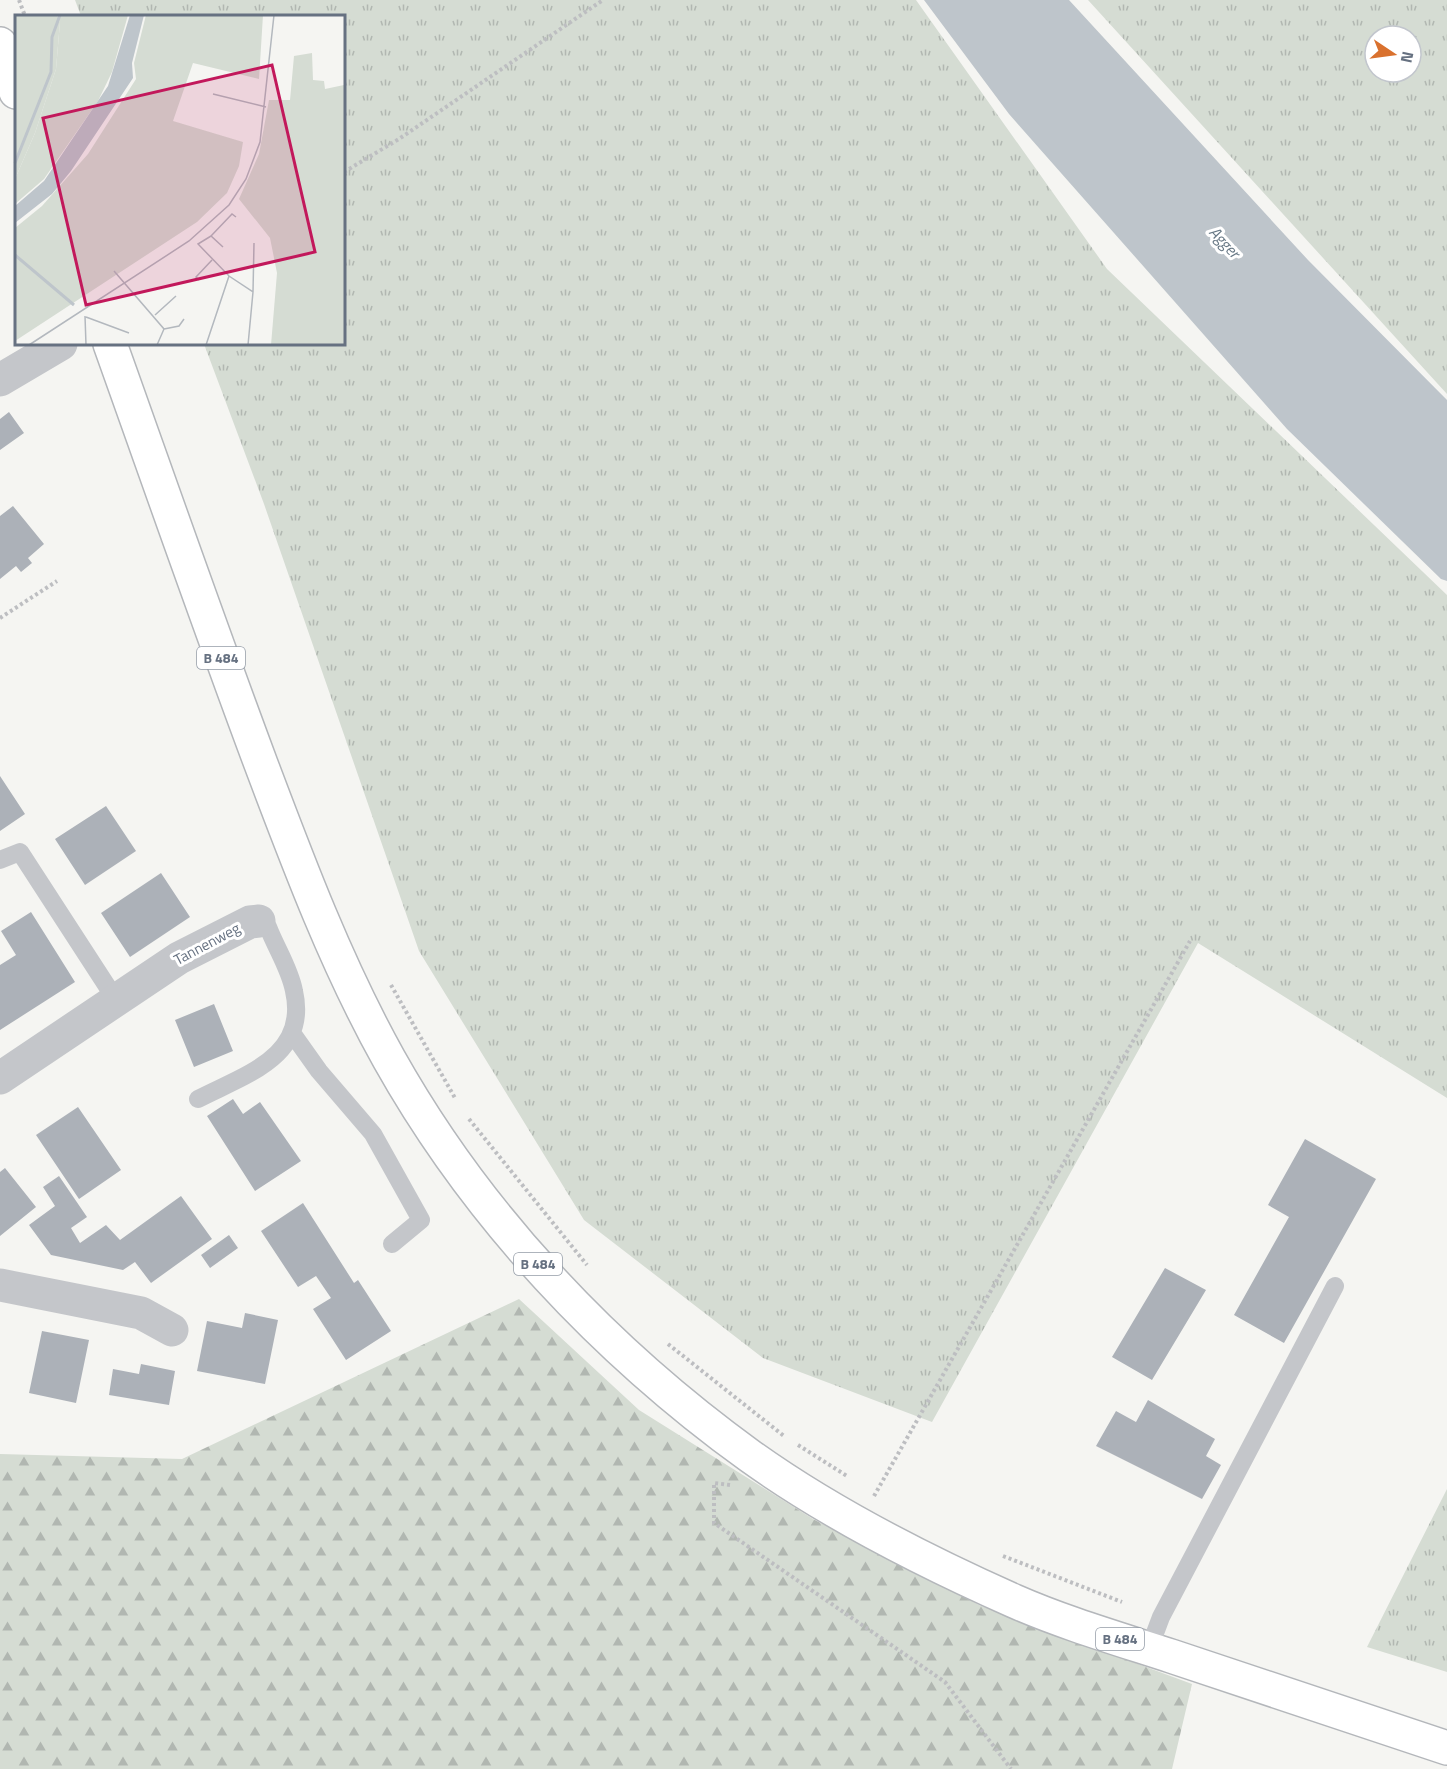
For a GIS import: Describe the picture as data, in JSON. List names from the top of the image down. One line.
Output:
{"streets":{"main road":["B 484"],"street":["Tannenweg"]},"water":["Agger"],"north":"right"}
